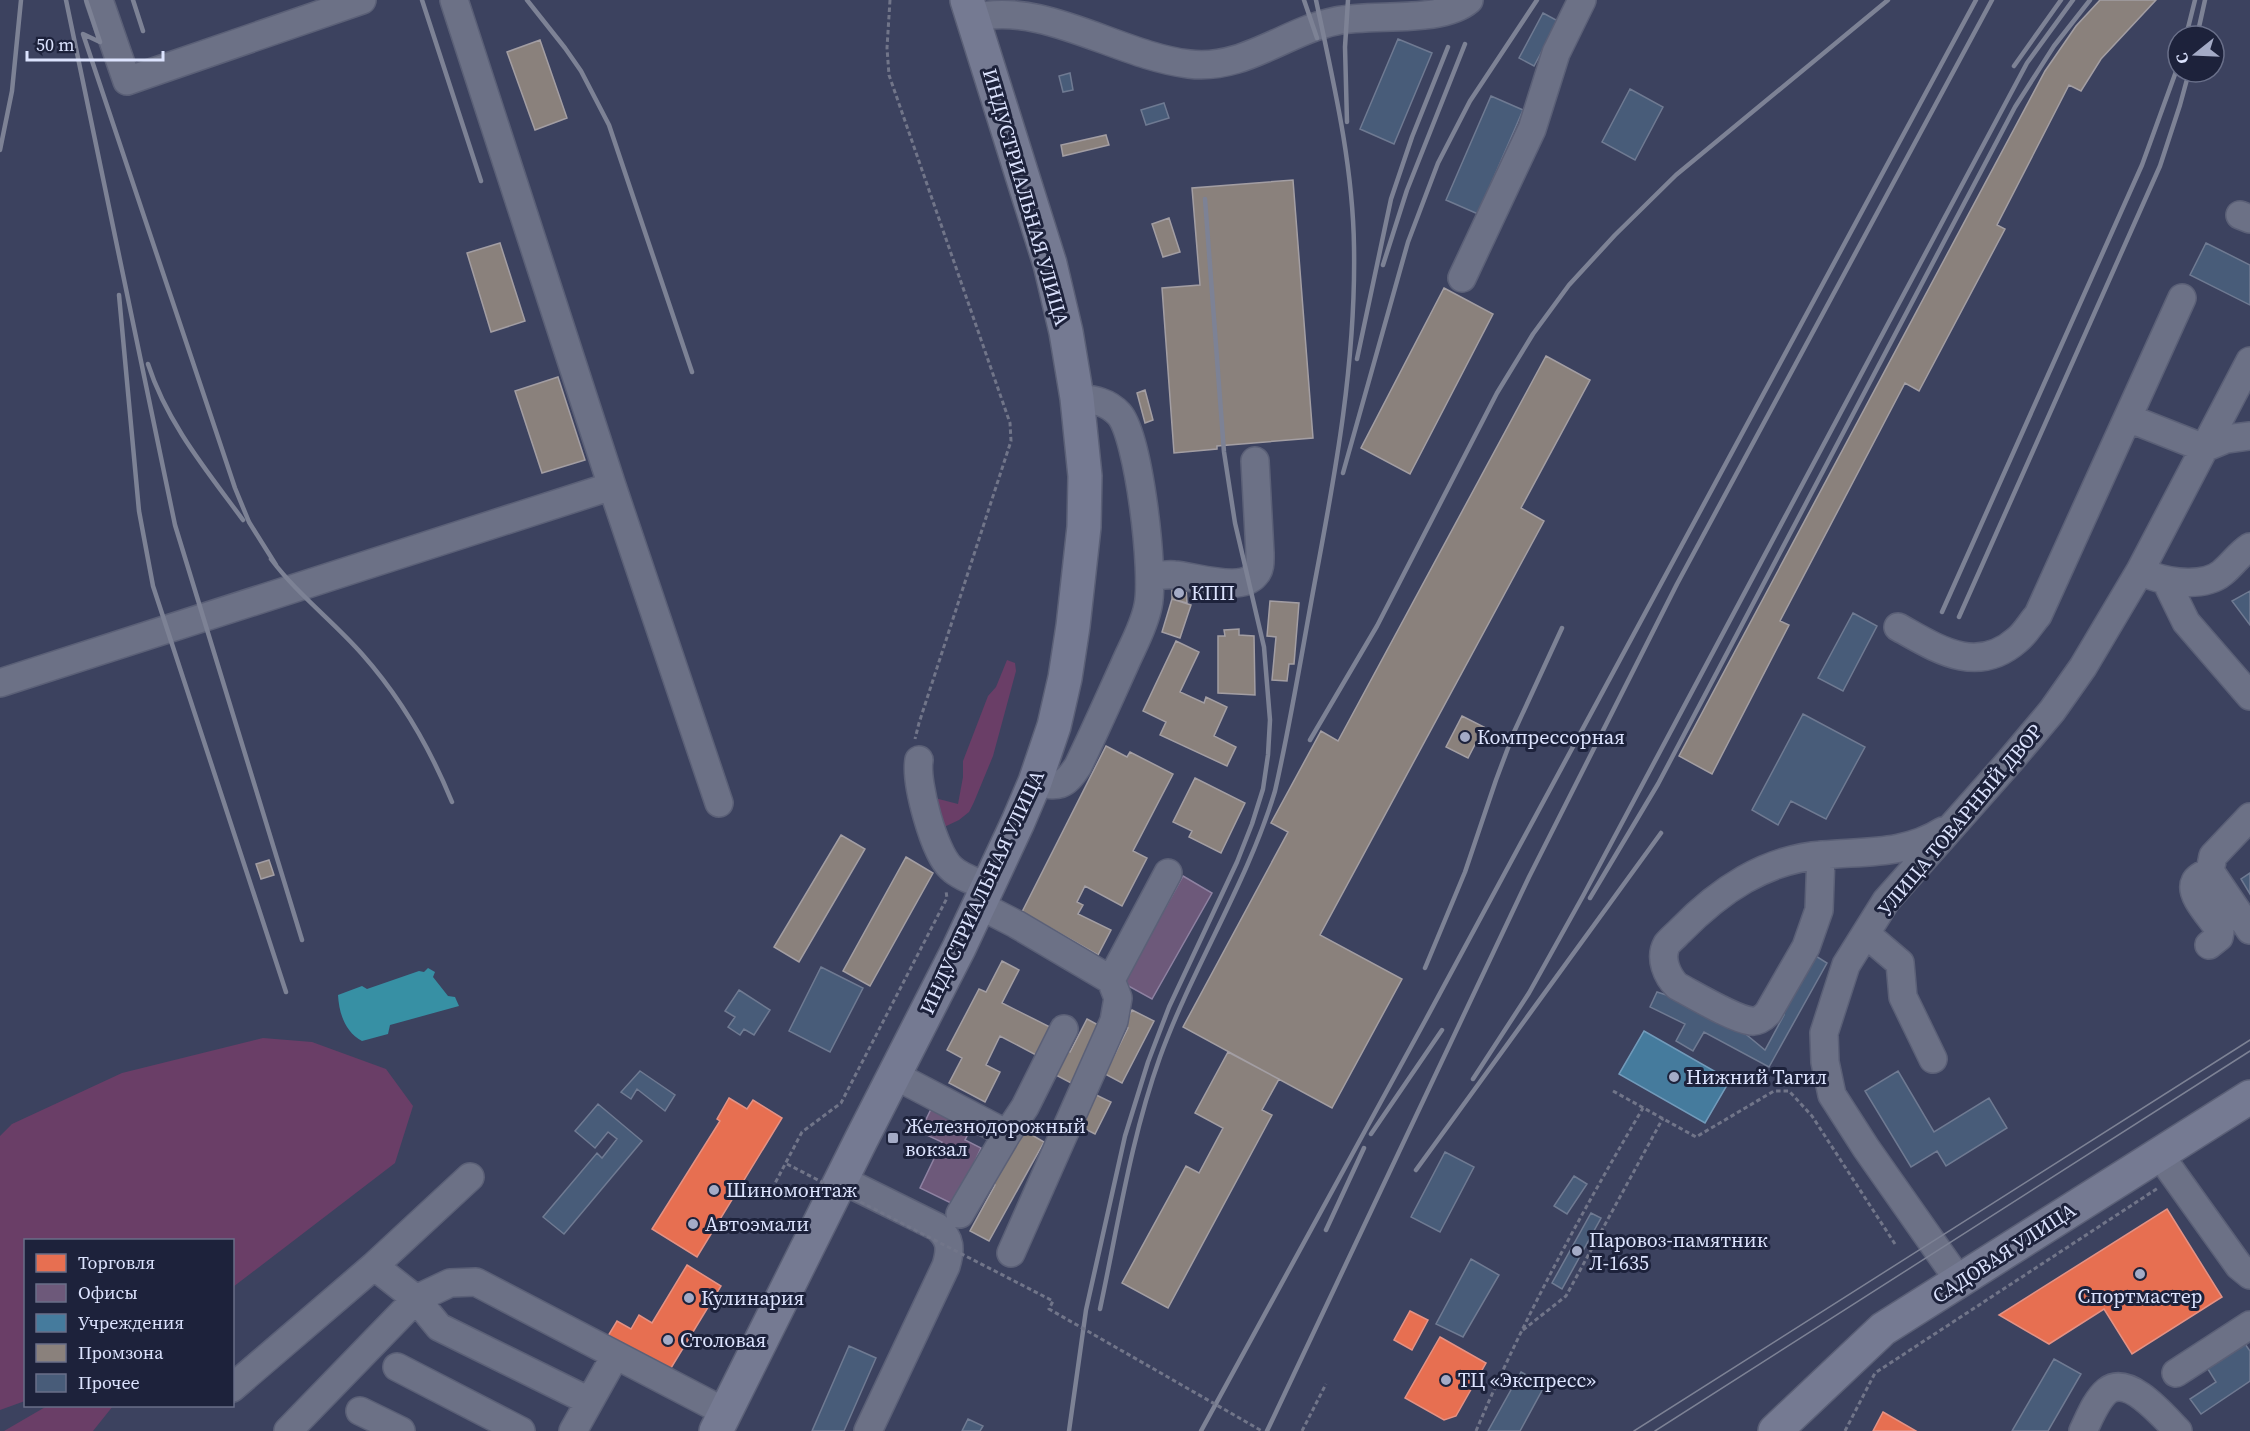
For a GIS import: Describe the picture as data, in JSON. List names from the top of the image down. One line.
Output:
{"streets":{"main road":["ИНДУСТРИАЛЬНАЯ УЛИЦА","САДОВАЯ УЛИЦА"],"street":["УЛИЦА ТОВАРНЫЙ ДВОР"]},"crossings":[["УЛИЦА ТОВАРНЫЙ ДВОР","САДОВАЯ УЛИЦА"]],"places":{"other":["КПП","Компрессорная","Нижний Тагил","Шиномонтаж","Автоэмали","Паровоз-памятник Л-1635","Спортмастер","Кулинария","Столовая","ТЦ «Экспресс»"],"transit":["Железнодорожный вокзал"]},"legend":["Торговля","Офисы","Учреждения","Промзона","Прочее"],"scale_bar":"50 m","north":"left"}
